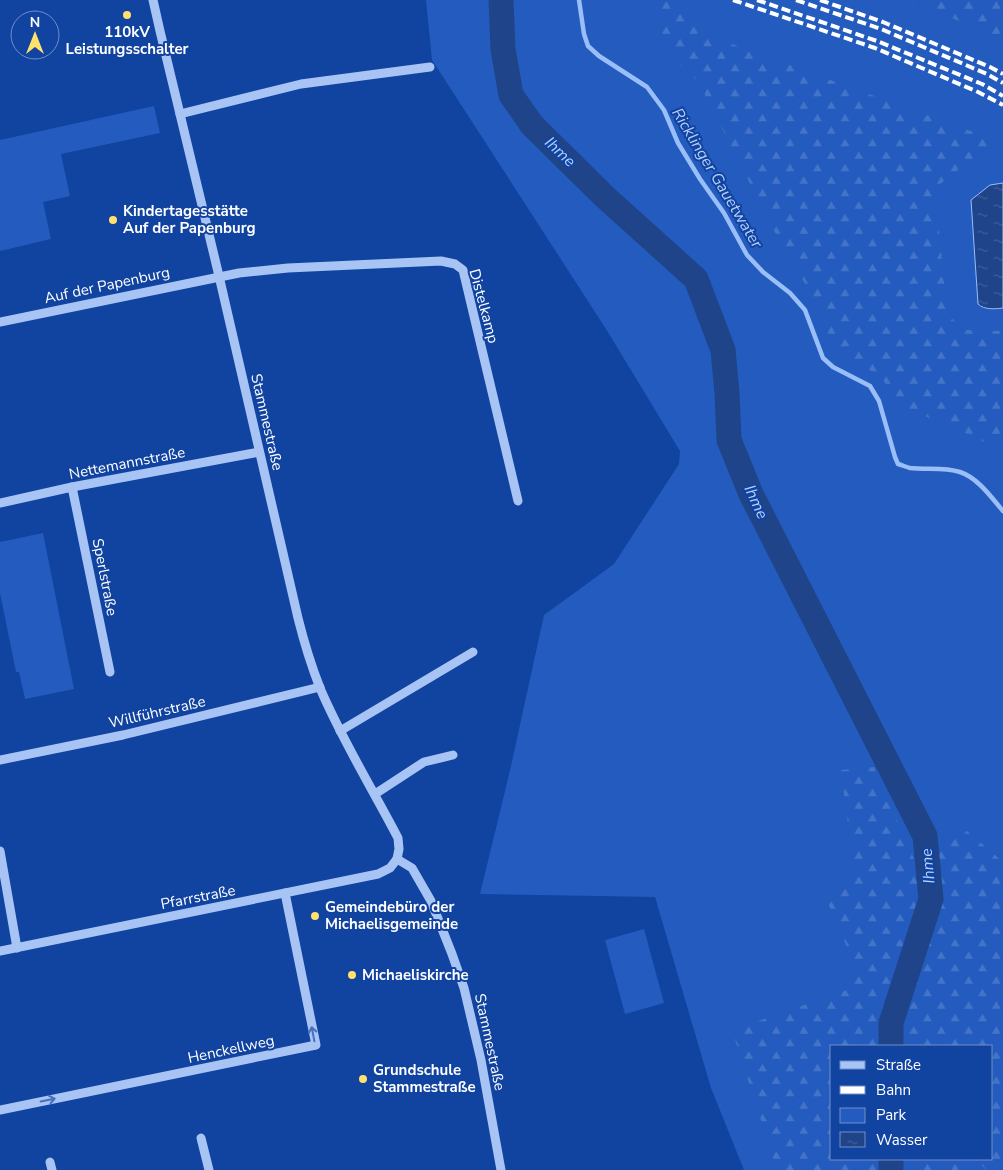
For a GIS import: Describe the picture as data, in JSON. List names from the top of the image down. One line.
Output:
{"streets":{"street":["Auf der Papenburg","Distelkamp","Stammestraße","Nettemannstraße","Sperlstraße","Willführstraße","Pfarrstraße","Henckellweg"]},"crossings":[["Auf der Papenburg","Distelkamp"],["Auf der Papenburg","Stammestraße"],["Distelkamp","Stammestraße"],["Stammestraße","Nettemannstraße"],["Stammestraße","Willführstraße"],["Stammestraße","Pfarrstraße"],["Nettemannstraße","Sperlstraße"],["Pfarrstraße","Henckellweg"]],"water":["Ihme","Ricklinger Gauetwater"],"places":["110kV Leistungsschalter","Kindertagesstätte Auf der Papenburg","Gemeindebüro der Michaelisgemeinde","Michaeliskirche","Grundschule Stammestraße"],"legend":["Straße","Bahn","Park","Wasser"],"north":"top"}
